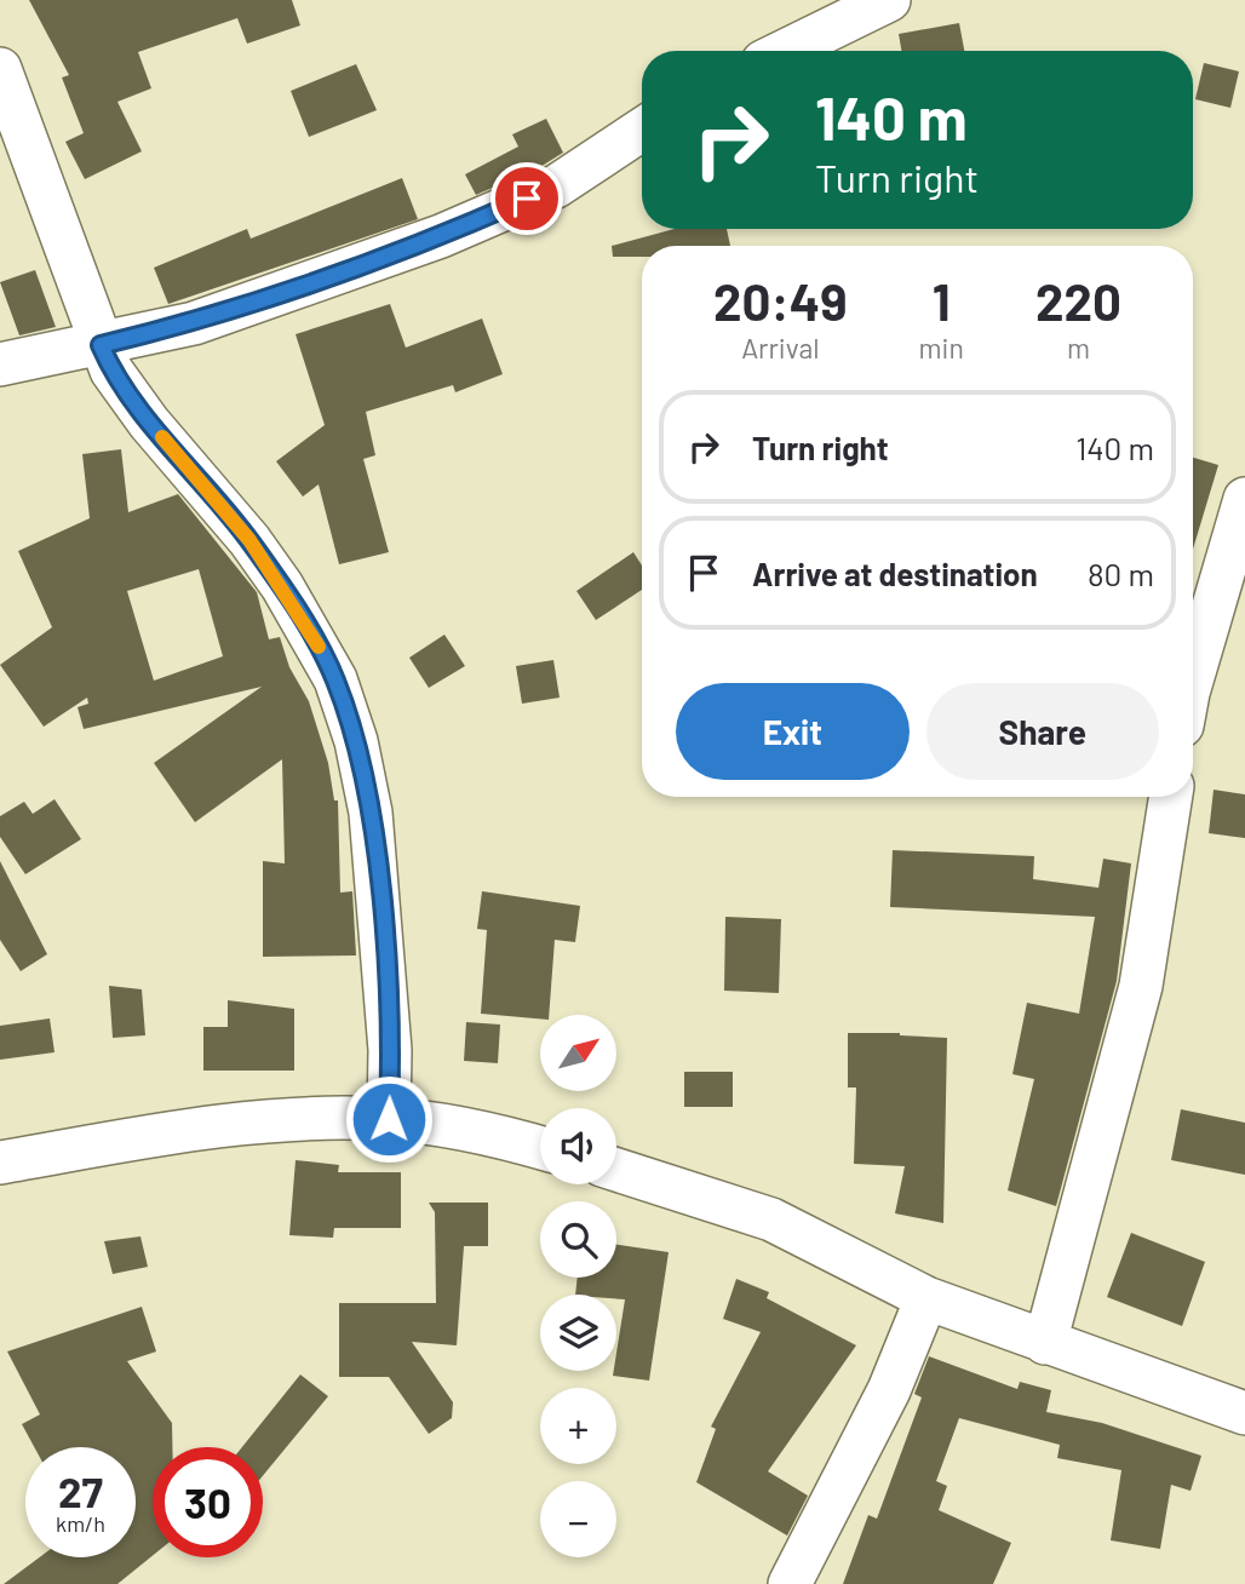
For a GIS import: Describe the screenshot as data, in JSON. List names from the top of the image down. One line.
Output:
{"north":"top right","page":{"turn":["140 m","Turn right"],"eta":["20:49","Arrival","1","min","220","m"],"list":[{"name":"Turn right","value":"140 m"},{"name":"Arrive at destination","value":"80 m"}],"buttons":["Exit","Share"],"map_buttons":["+","−"],"speed":"27 km/h","limit":"30"}}
